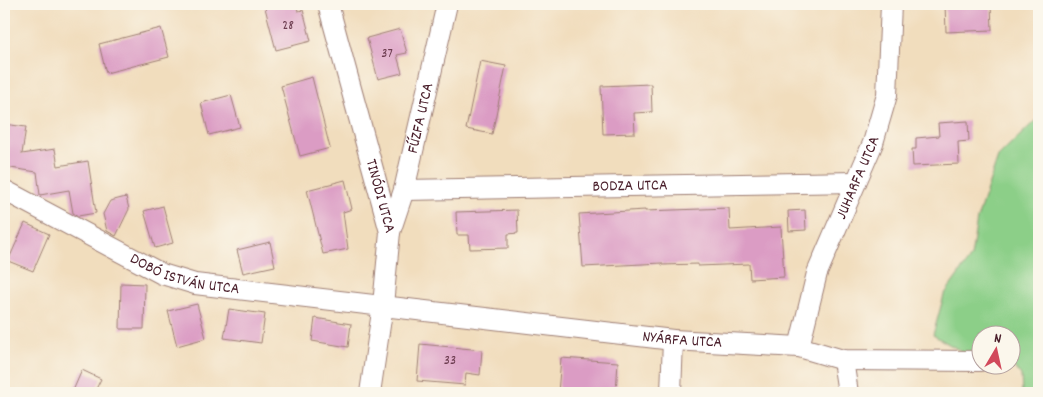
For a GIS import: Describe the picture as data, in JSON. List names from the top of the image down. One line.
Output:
{"streets":{"street":["FŰZFA UTCA","JUHARFA UTCA","BODZA UTCA","TINÓDI UTCA","DOBÓ ISTVÁN UTCA","NYÁRFA UTCA"]},"crossings":[["FŰZFA UTCA","BODZA UTCA"],["FŰZFA UTCA","TINÓDI UTCA"],["JUHARFA UTCA","BODZA UTCA"],["JUHARFA UTCA","NYÁRFA UTCA"],["TINÓDI UTCA","DOBÓ ISTVÁN UTCA"],["TINÓDI UTCA","NYÁRFA UTCA"],["DOBÓ ISTVÁN UTCA","NYÁRFA UTCA"]],"house_numbers":["28","37","33"],"north":"top"}
